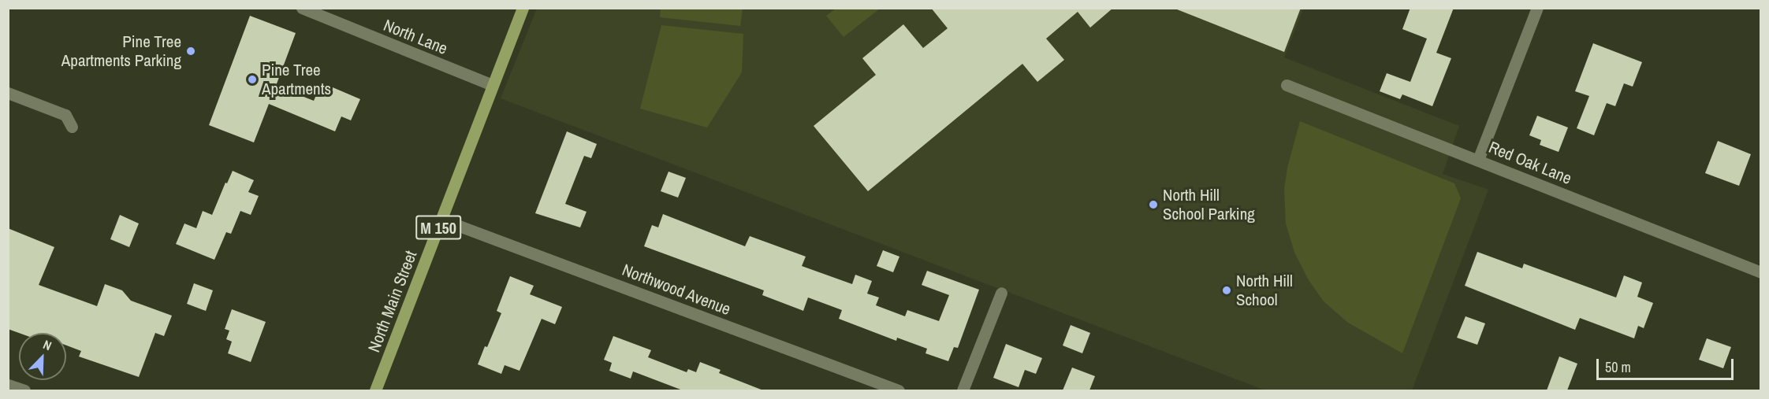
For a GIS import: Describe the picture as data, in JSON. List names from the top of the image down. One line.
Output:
{"streets":{"main road":["M 150","North Main Street"],"street":["North Lane","Red Oak Lane","Northwood Avenue"]},"crossings":[["North Lane","North Main Street"],["Northwood Avenue","North Main Street"]],"places":["Pine Tree Apartments Parking","Pine Tree Apartments","North Hill School Parking","North Hill School"],"scale_bar":"50 m","north":"top right"}
